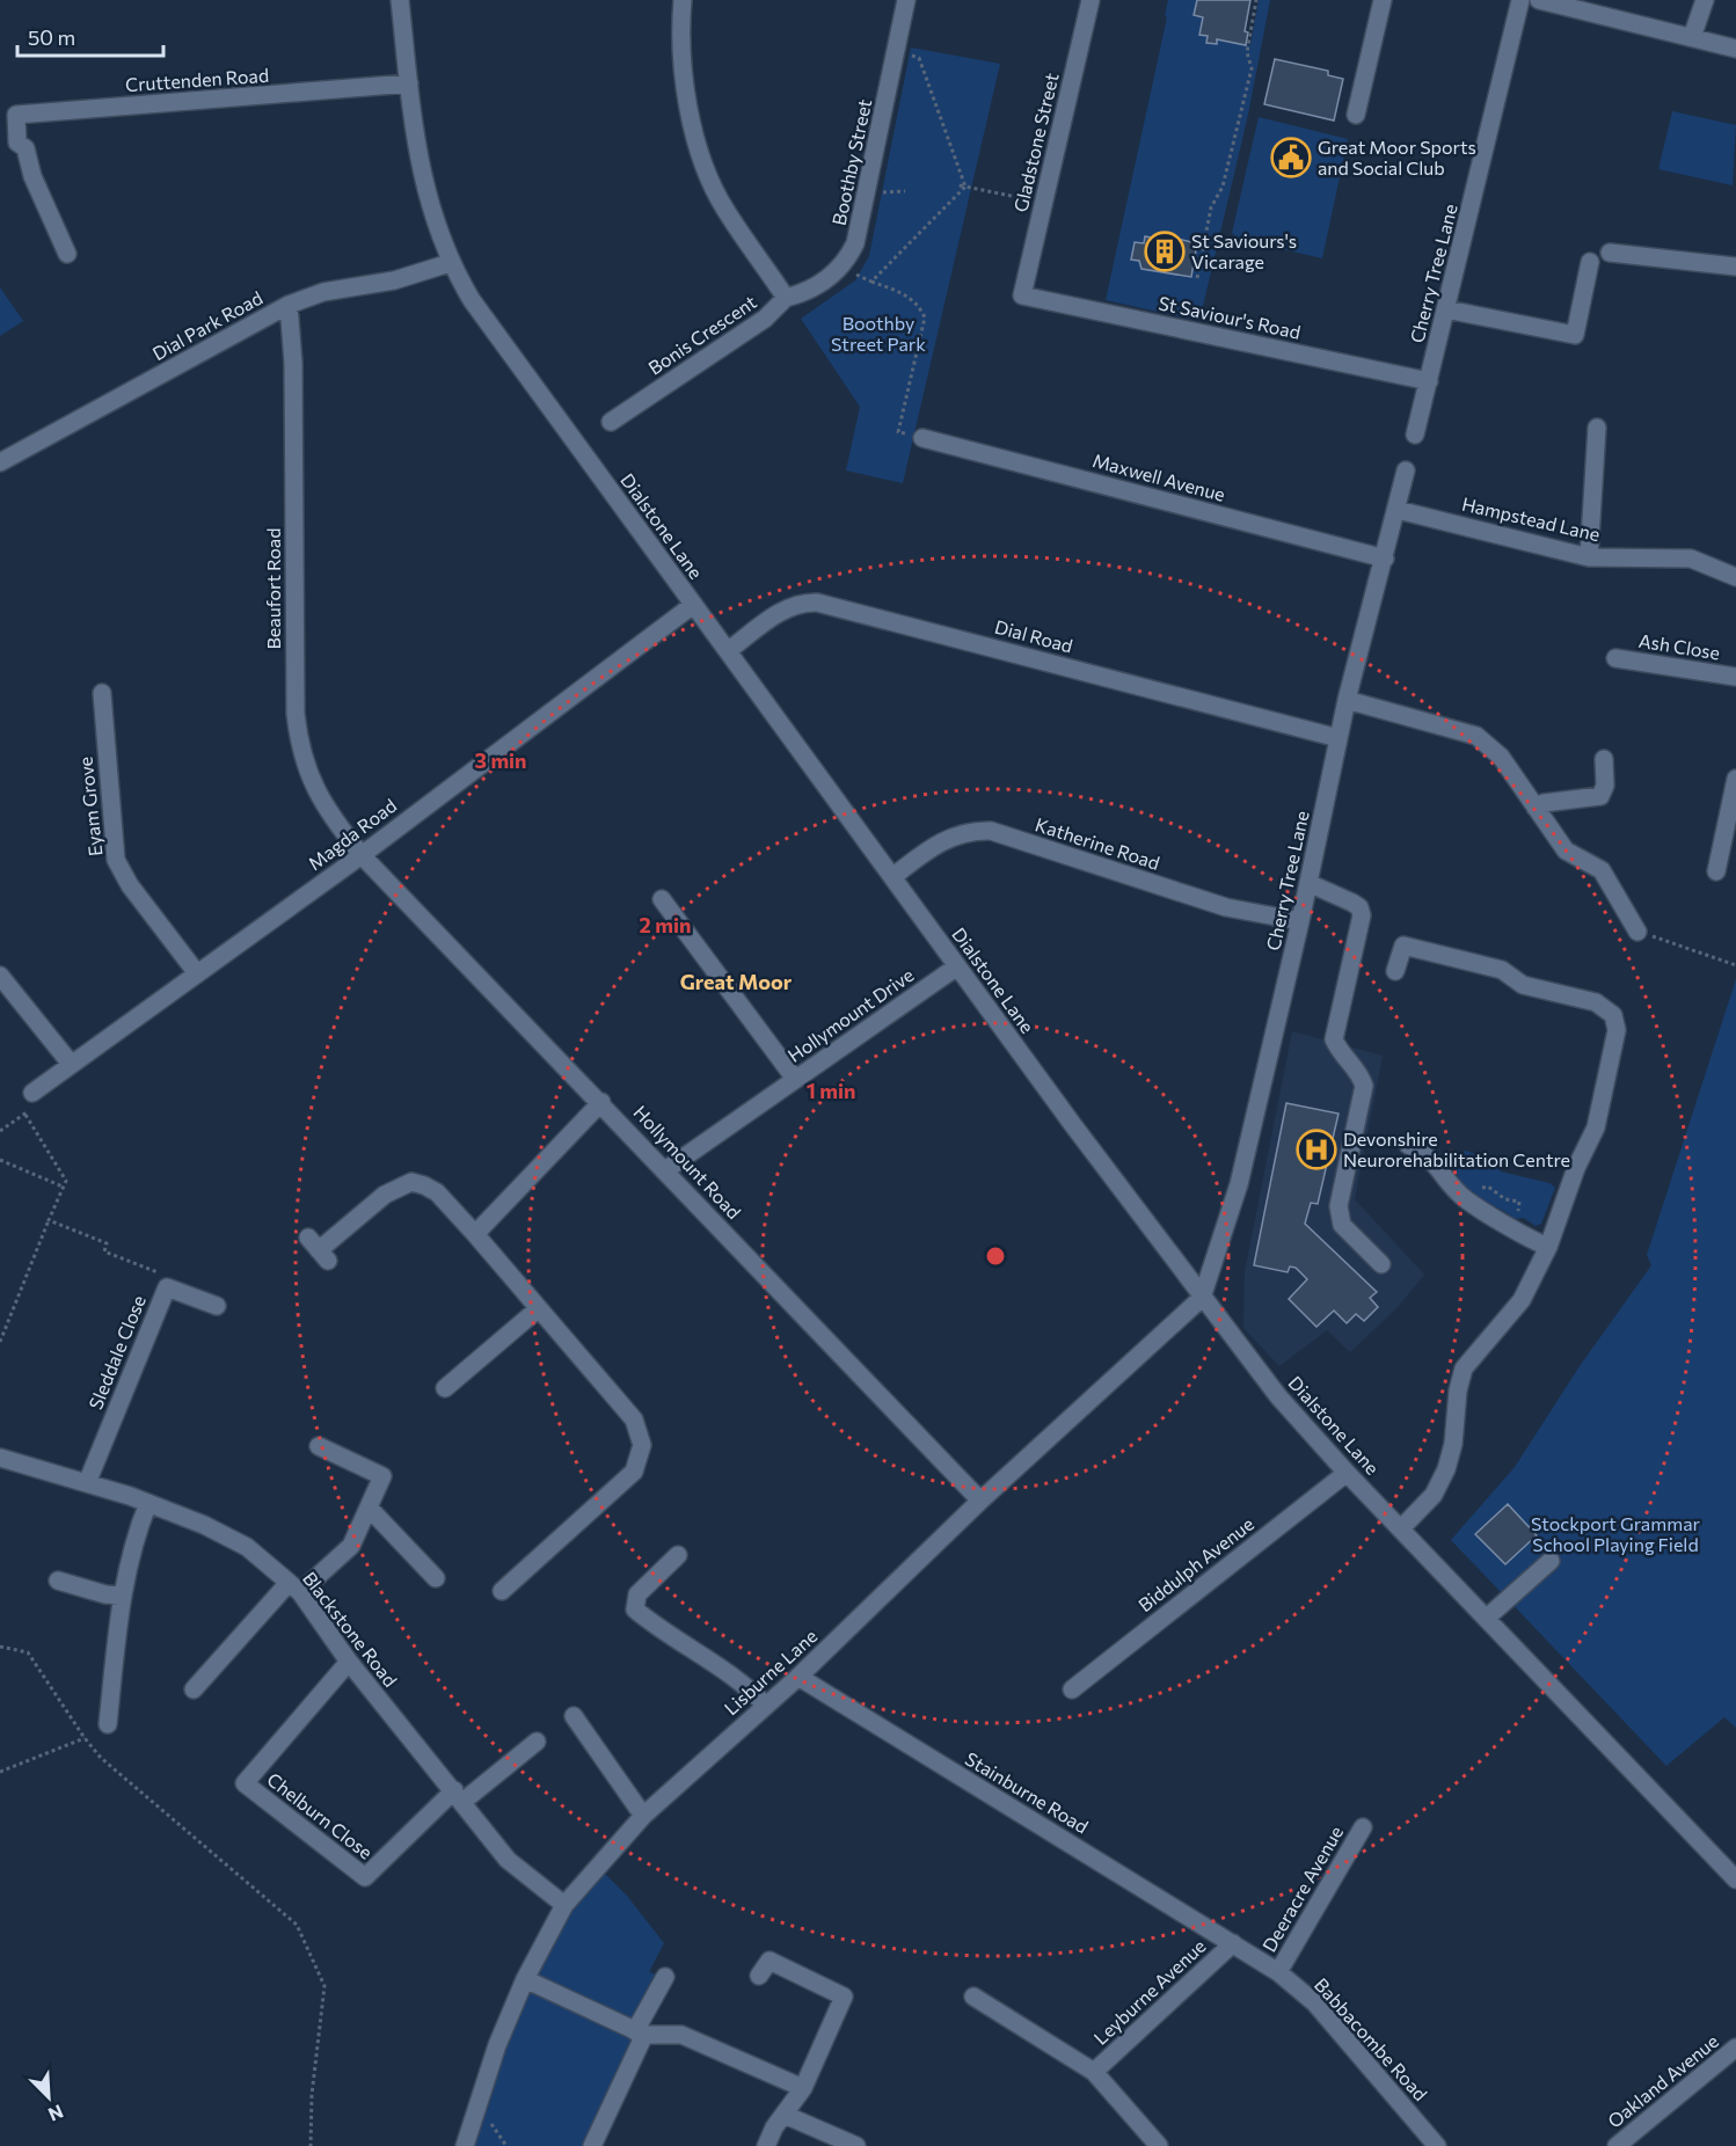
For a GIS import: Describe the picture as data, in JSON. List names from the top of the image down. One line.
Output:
{"streets":{"street":["Cruttenden Road","Gladstone Street","Boothby Street","Cherry Tree Lane","St Saviour's Road","Dial Park Road","Bonis Crescent","Maxwell Avenue","Hampstead Lane","Dialstone Lane","Beaufort Road","Dial Road","Ash Close","Eyam Grove","Magda Road","Katherine Road","Hollymount Drive","Hollymount Road","Sleddale Close","Biddulph Avenue","Blackstone Road","Lisburne Lane","Stainburne Road","Chelburn Close","Deeracre Avenue","Leyburne Avenue","Babbacombe Road","Oakland Avenue"]},"crossings":[["Cruttenden Road","Dialstone Lane"],["Gladstone Street","St Saviour's Road"],["Boothby Street","Bonis Crescent"],["Cherry Tree Lane","St Saviour's Road"],["Cherry Tree Lane","Maxwell Avenue"],["Cherry Tree Lane","Hampstead Lane"],["Cherry Tree Lane","Dialstone Lane"],["Cherry Tree Lane","Dial Road"],["Cherry Tree Lane","Katherine Road"],["Cherry Tree Lane","Lisburne Lane"],["Dial Park Road","Dialstone Lane"],["Dial Park Road","Beaufort Road"],["Dialstone Lane","Dial Road"],["Dialstone Lane","Magda Road"],["Dialstone Lane","Katherine Road"],["Dialstone Lane","Hollymount Drive"],["Dialstone Lane","Biddulph Avenue"],["Dialstone Lane","Lisburne Lane"],["Beaufort Road","Magda Road"],["Beaufort Road","Hollymount Road"],["Eyam Grove","Magda Road"],["Magda Road","Hollymount Road"],["Hollymount Drive","Hollymount Road"],["Hollymount Road","Lisburne Lane"],["Sleddale Close","Blackstone Road"],["Blackstone Road","Lisburne Lane"],["Blackstone Road","Chelburn Close"],["Lisburne Lane","Stainburne Road"],["Stainburne Road","Leyburne Avenue"],["Stainburne Road","Babbacombe Road"],["Deeracre Avenue","Babbacombe Road"],["Leyburne Avenue","Babbacombe Road"]],"districts":["Great Moor"],"parks":["Boothby Street Park","Stockport Grammar School Playing Field"],"places":{"public building":["Great Moor Sports and Social Club"],"building":["St Saviours's Vicarage"],"hospital":["Devonshire Neurorehabilitation Centre"]},"scale_bar":"50 m","north":"bottom right","rings":["3 min","2 min","1 min"]}
